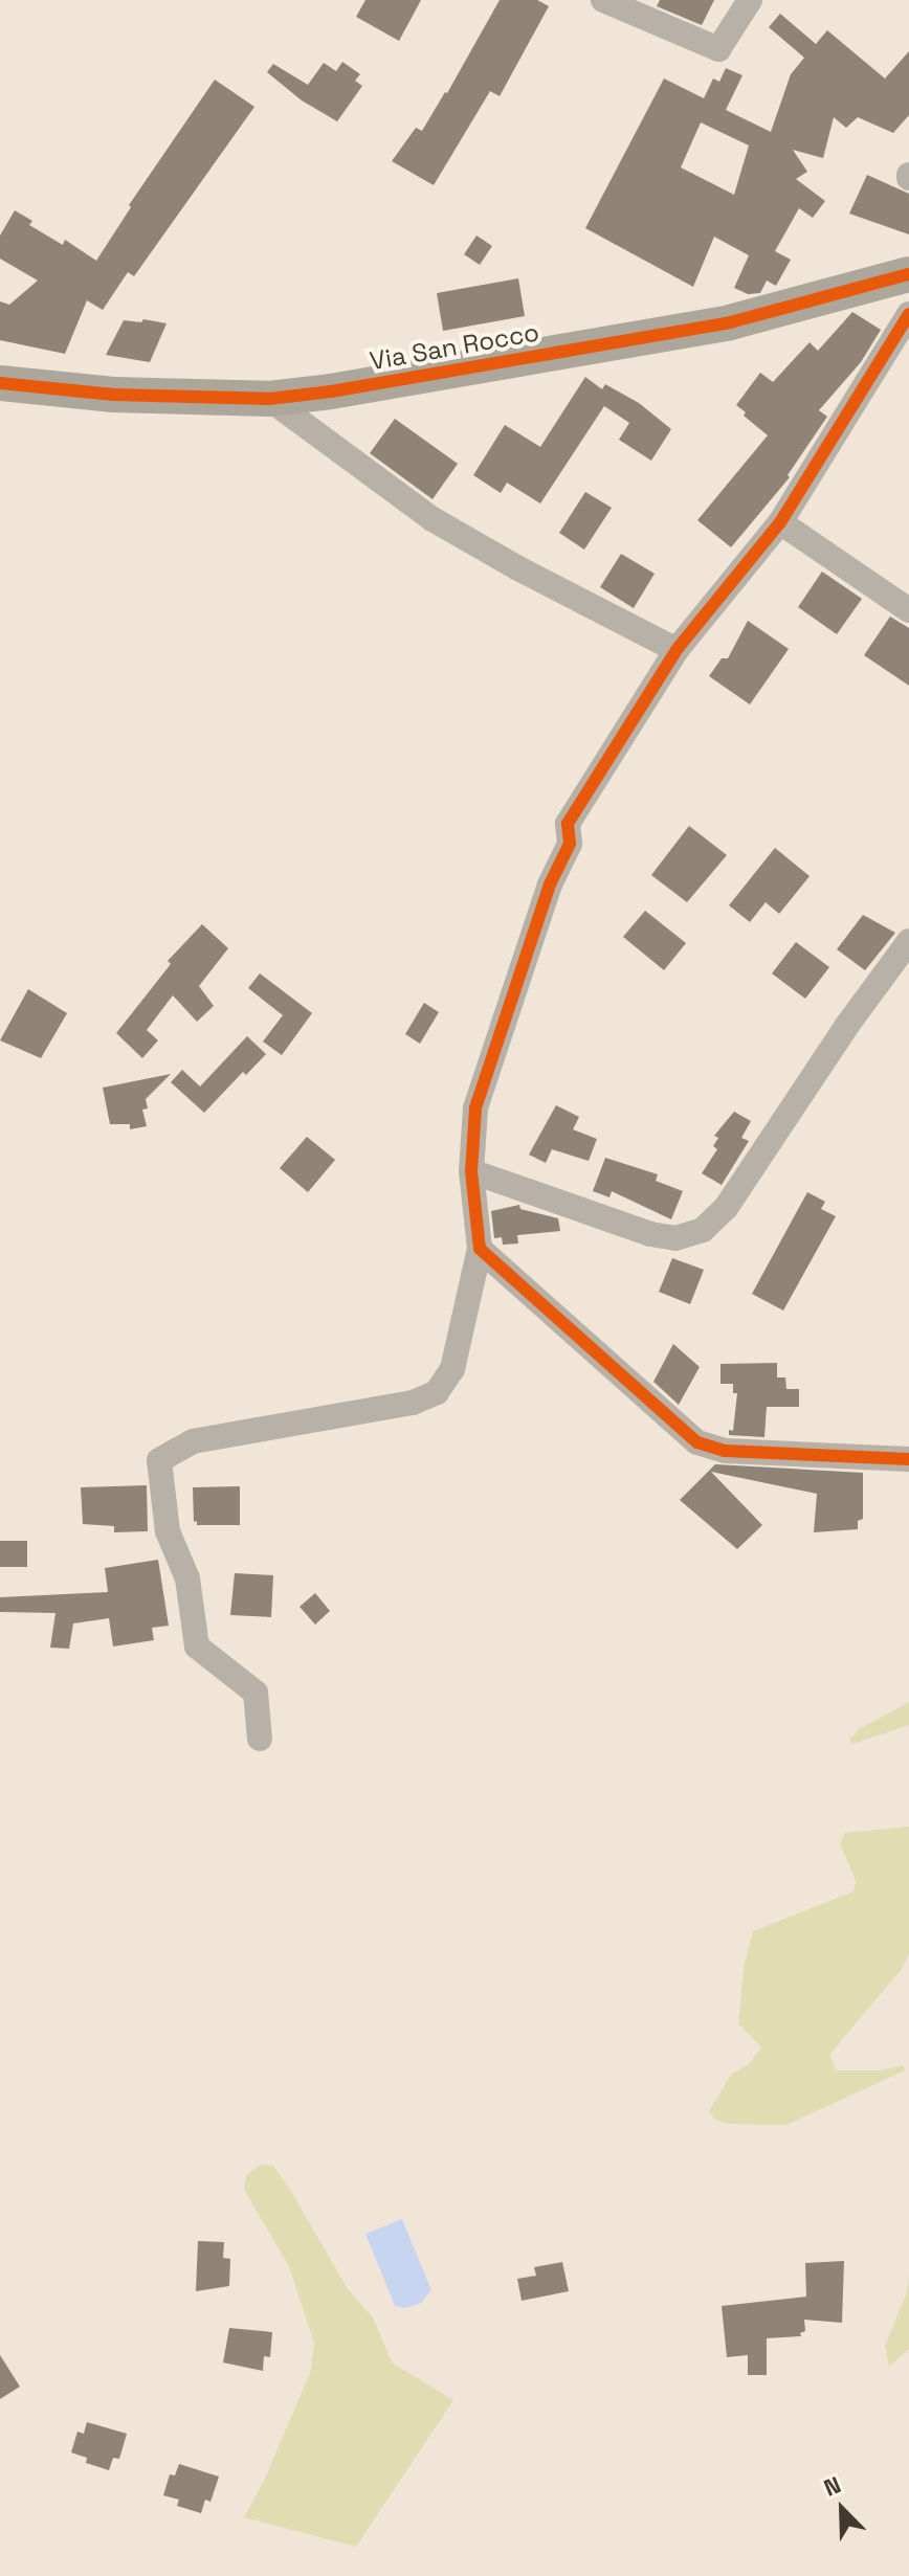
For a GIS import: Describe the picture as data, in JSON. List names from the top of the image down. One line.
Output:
{"streets":{"street":["Via San Rocco"]},"north":"top left"}
